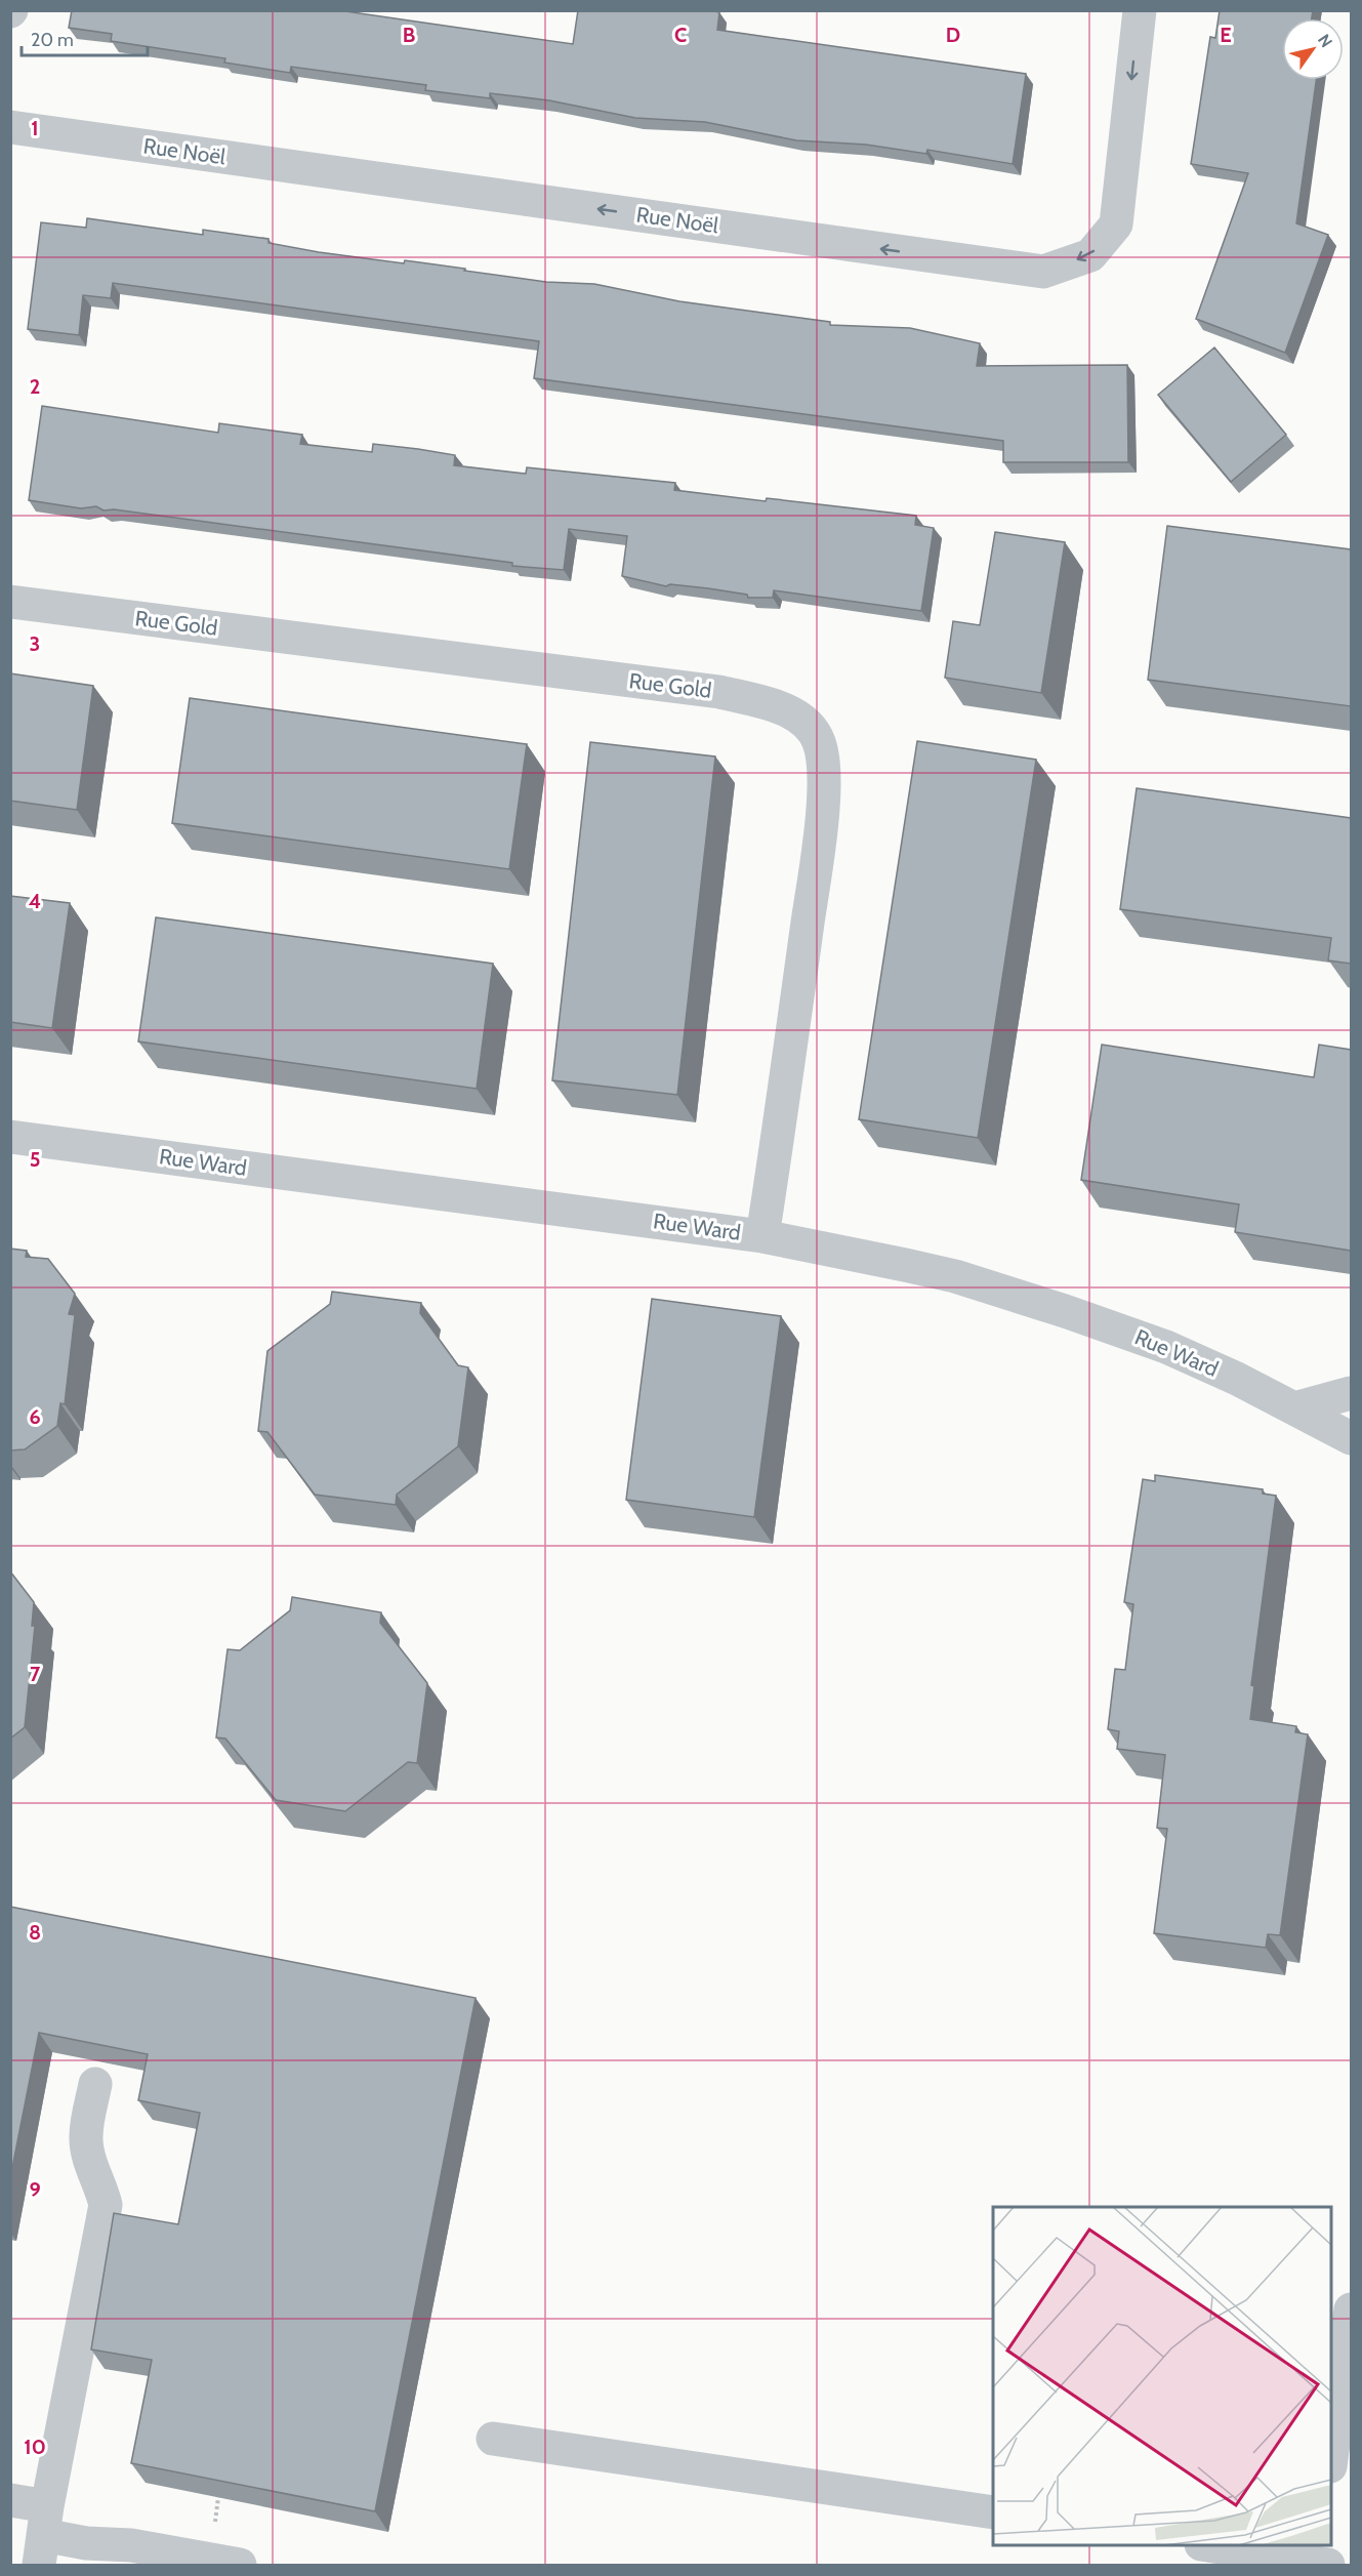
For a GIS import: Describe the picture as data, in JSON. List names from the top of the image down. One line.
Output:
{"streets":{"street":["Rue Noël","Rue Gold","Rue Ward"]},"crossings":[["Rue Gold","Rue Ward"]],"one_way":["Rue Noël"],"scale_bar":"20 m","north":"top right","grid":{"columns":["B","C","D","E"],"rows":["1","2","3","4","5","6","7","8","9","10"]}}
